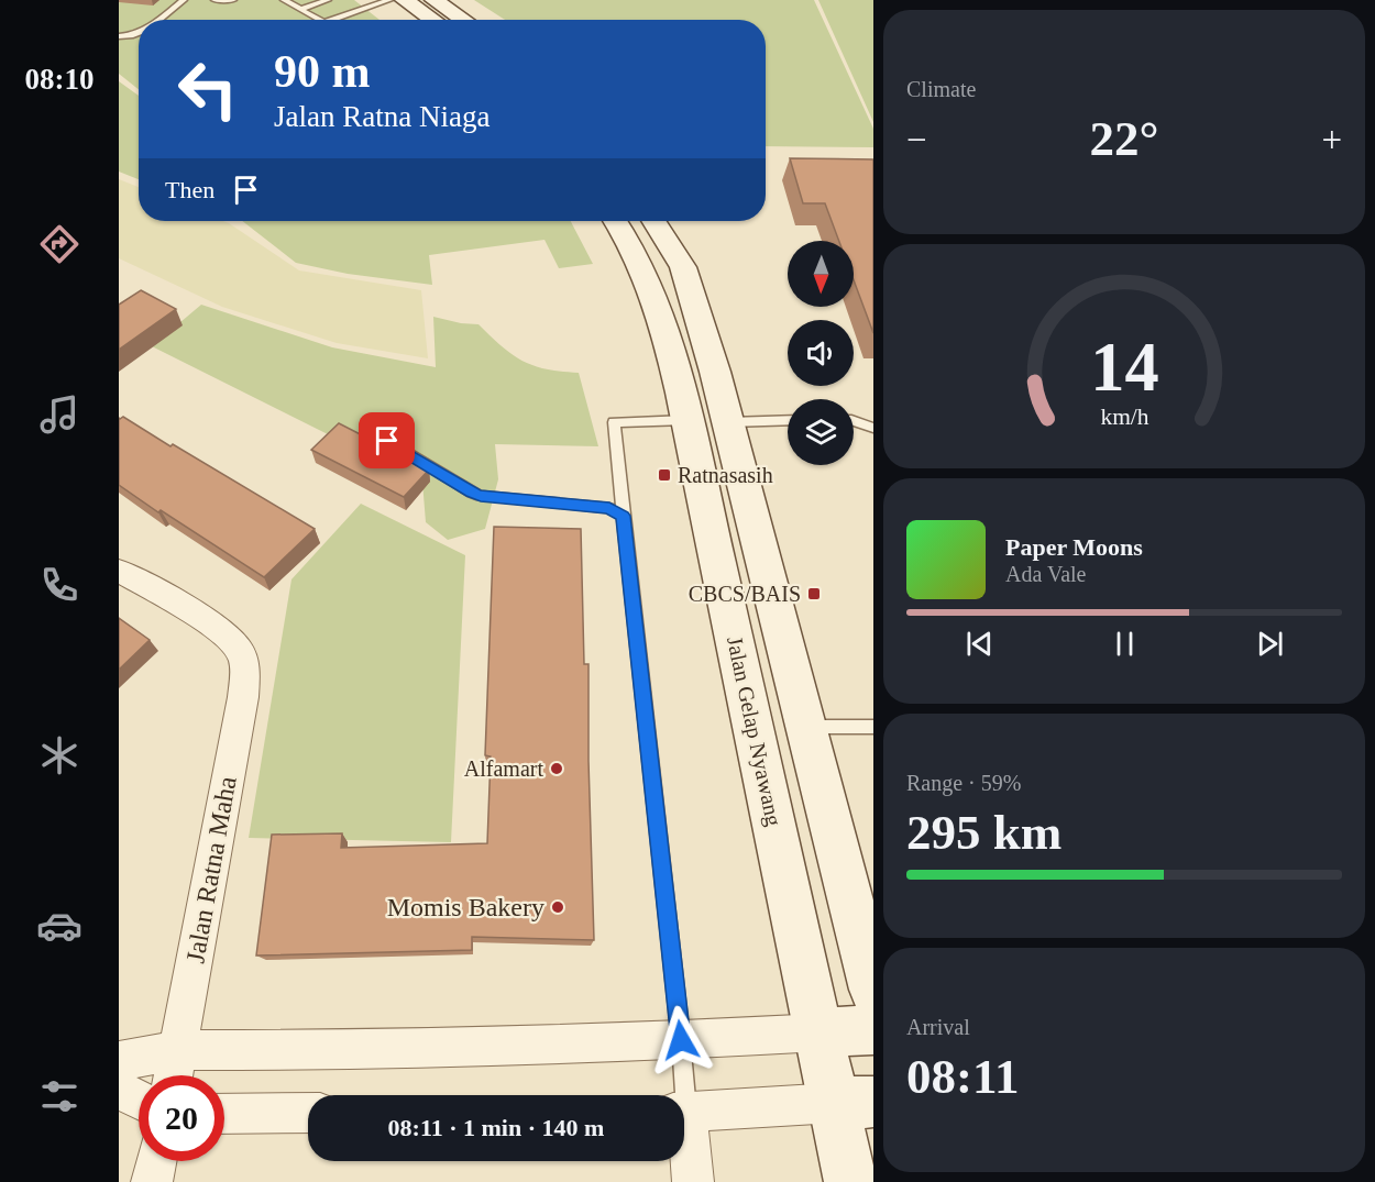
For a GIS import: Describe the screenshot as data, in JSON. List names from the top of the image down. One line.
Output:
{"streets":{"street":["Jalan Gelap Nyawang","Jalan Ratna Maha"]},"places":{"transit":["Ratnasasih","CBCS/BAIS"],"other":["Alfamart","Momis Bakery"]},"north":"bottom","page":{"tabs":"08:10","tile":["Climate",["Range · 59%","295 km"],["Arrival","08:11"]],"turn":["90 m","Jalan Ratna Niaga"],"heat":["−","22°","+"],"then":"Then","song":["Paper Moons","Ada Vale"],"limit":"20","trip":"08:11 · 1 min · 140 m","gauge":["14","km/h"]}}
